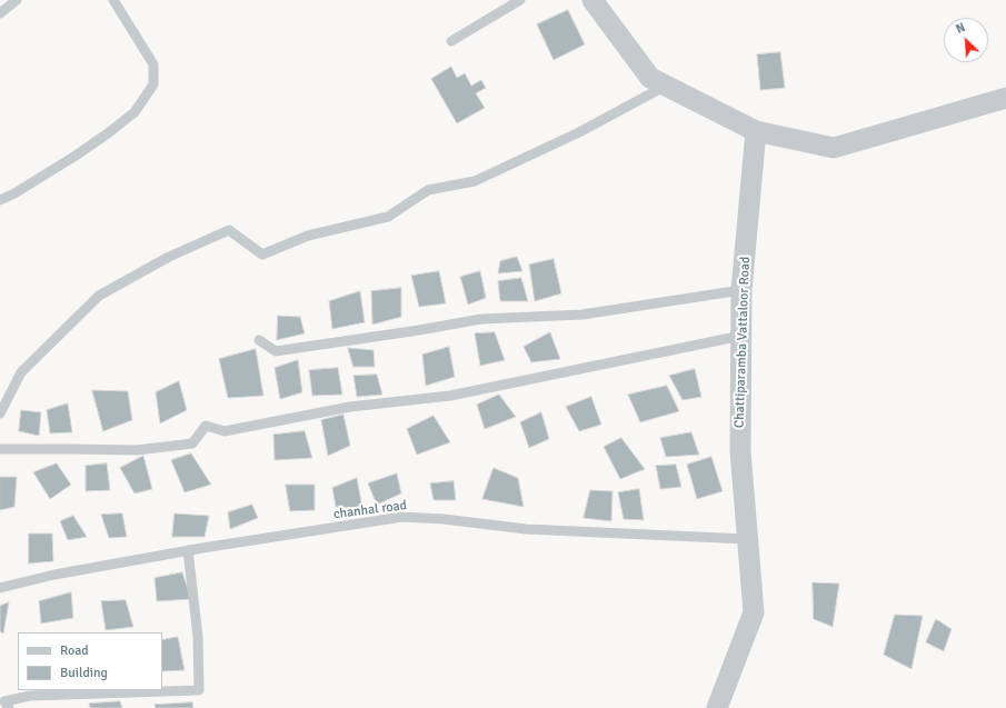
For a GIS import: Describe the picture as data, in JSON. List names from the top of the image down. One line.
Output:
{"streets":{"street":["Chattiparamba Vattaloor Road"],"lane":["chanhal road"]},"crossings":[["Chattiparamba Vattaloor Road","chanhal road"]],"legend":["Road","Building"],"north":"top left"}
